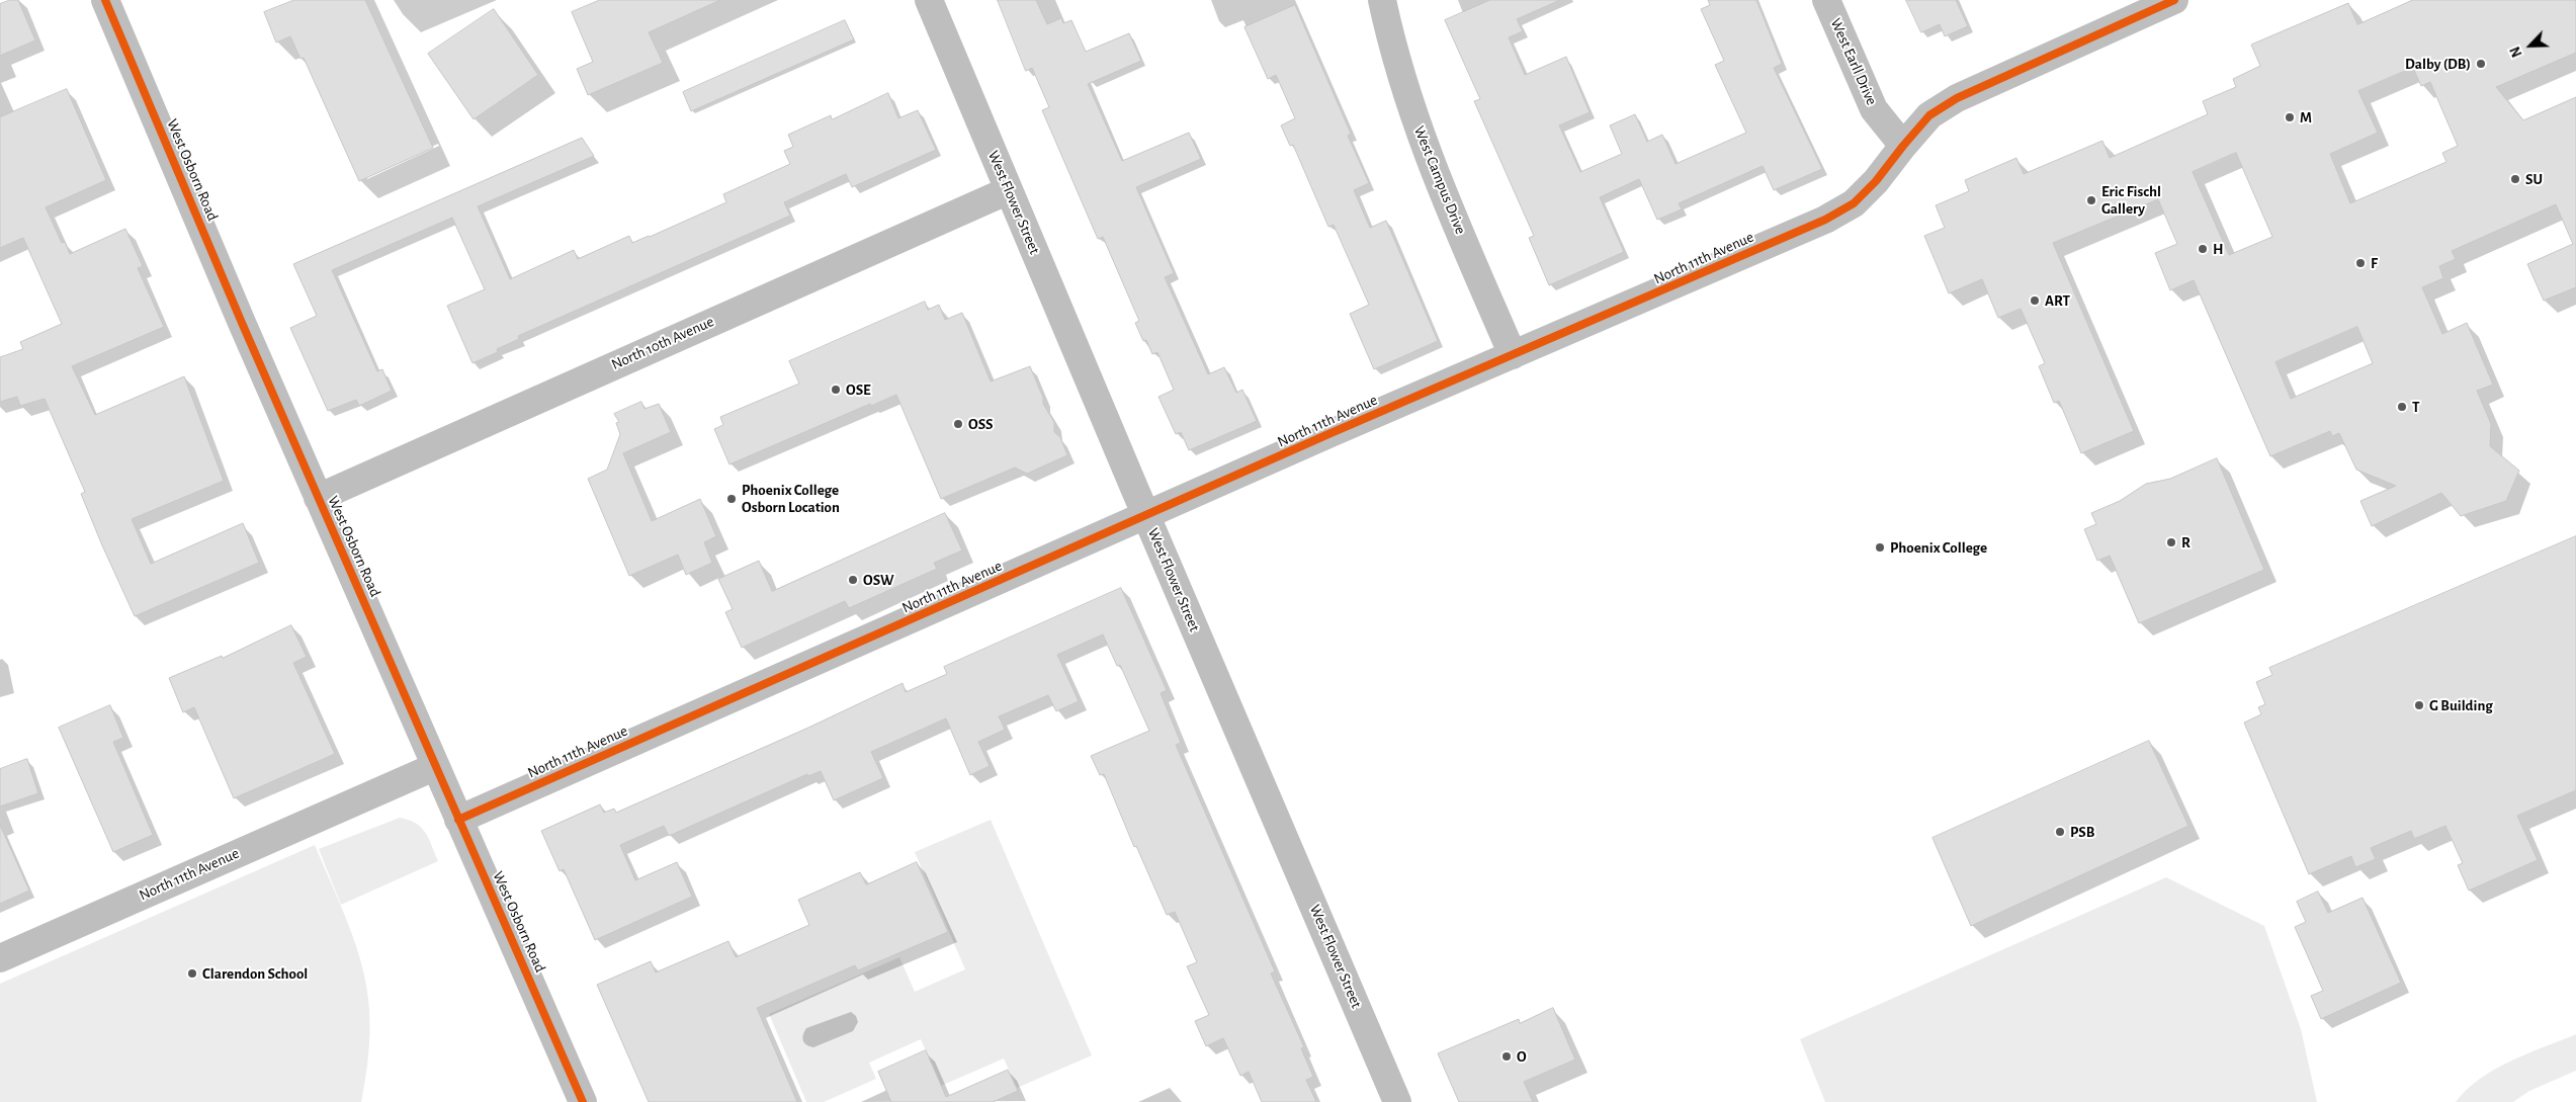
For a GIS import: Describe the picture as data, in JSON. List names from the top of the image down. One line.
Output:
{"streets":{"street":["West Earll Drive","West Osborn Road","West Campus Drive","West Flower Street","North 11th Avenue","North 10th Avenue"]},"crossings":[["West Earll Drive","North 11th Avenue"],["West Osborn Road","North 11th Avenue"],["West Osborn Road","North 10th Avenue"],["West Campus Drive","North 11th Avenue"],["West Flower Street","North 11th Avenue"],["West Flower Street","North 10th Avenue"]],"places":["Dalby (DB)","M","SU","Eric Fischl Gallery","H","F","ART","OSE","T","OSS","Phoenix College Osborn Location","R","Phoenix College","OSW","G Building","PSB","Clarendon School","O"],"north":"bottom left"}
